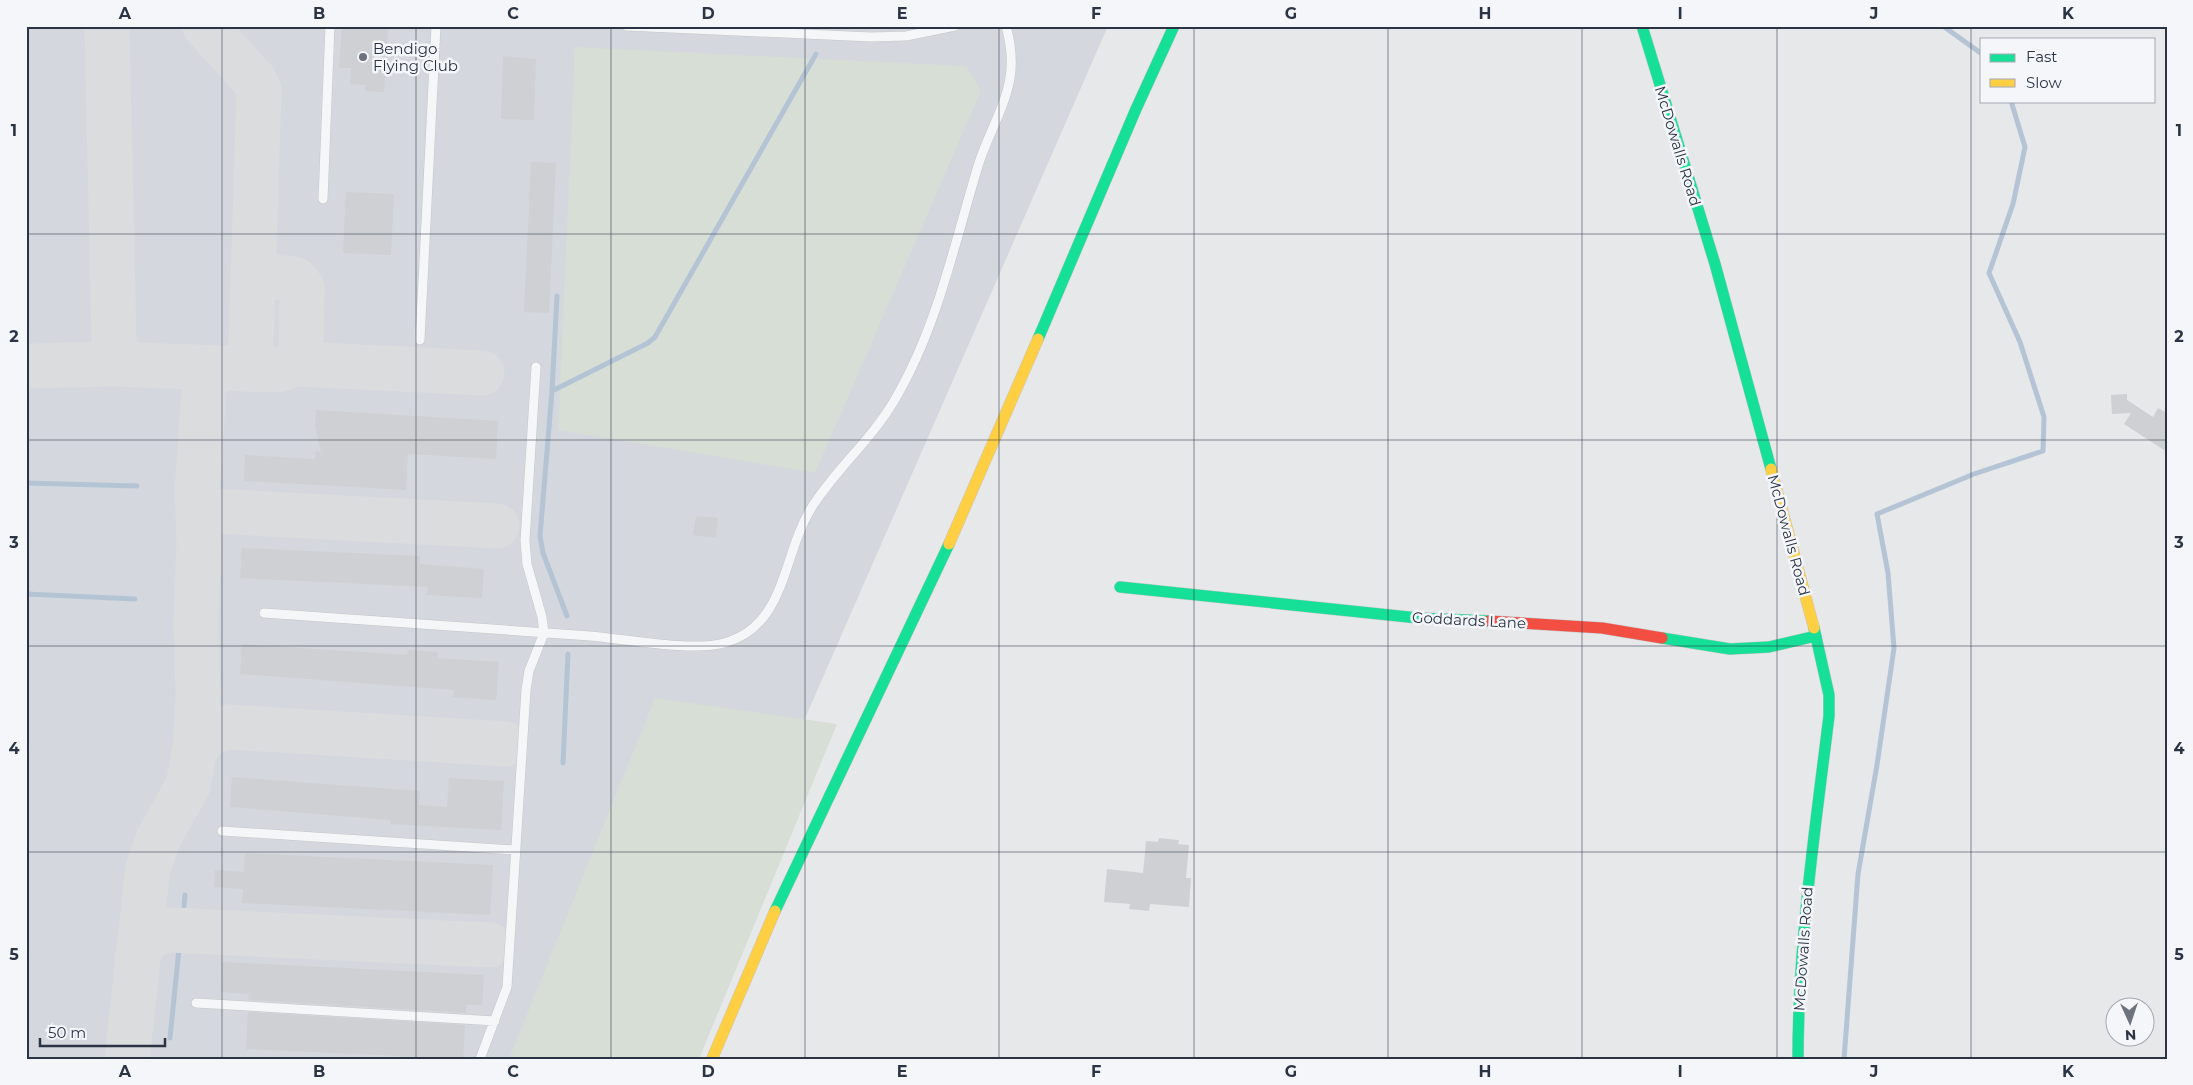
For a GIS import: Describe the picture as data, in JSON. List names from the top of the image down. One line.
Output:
{"streets":{"street":["McDowalls Road","Goddards Lane"]},"crossings":[["McDowalls Road","Goddards Lane"]],"places":["Bendigo Flying Club"],"legend":["Fast","Slow"],"scale_bar":"50 m","north":"bottom","grid":{"columns":["A","B","C","D","E","F","G","H","I","J","K"],"rows":["1","2","3","4","5"]}}
